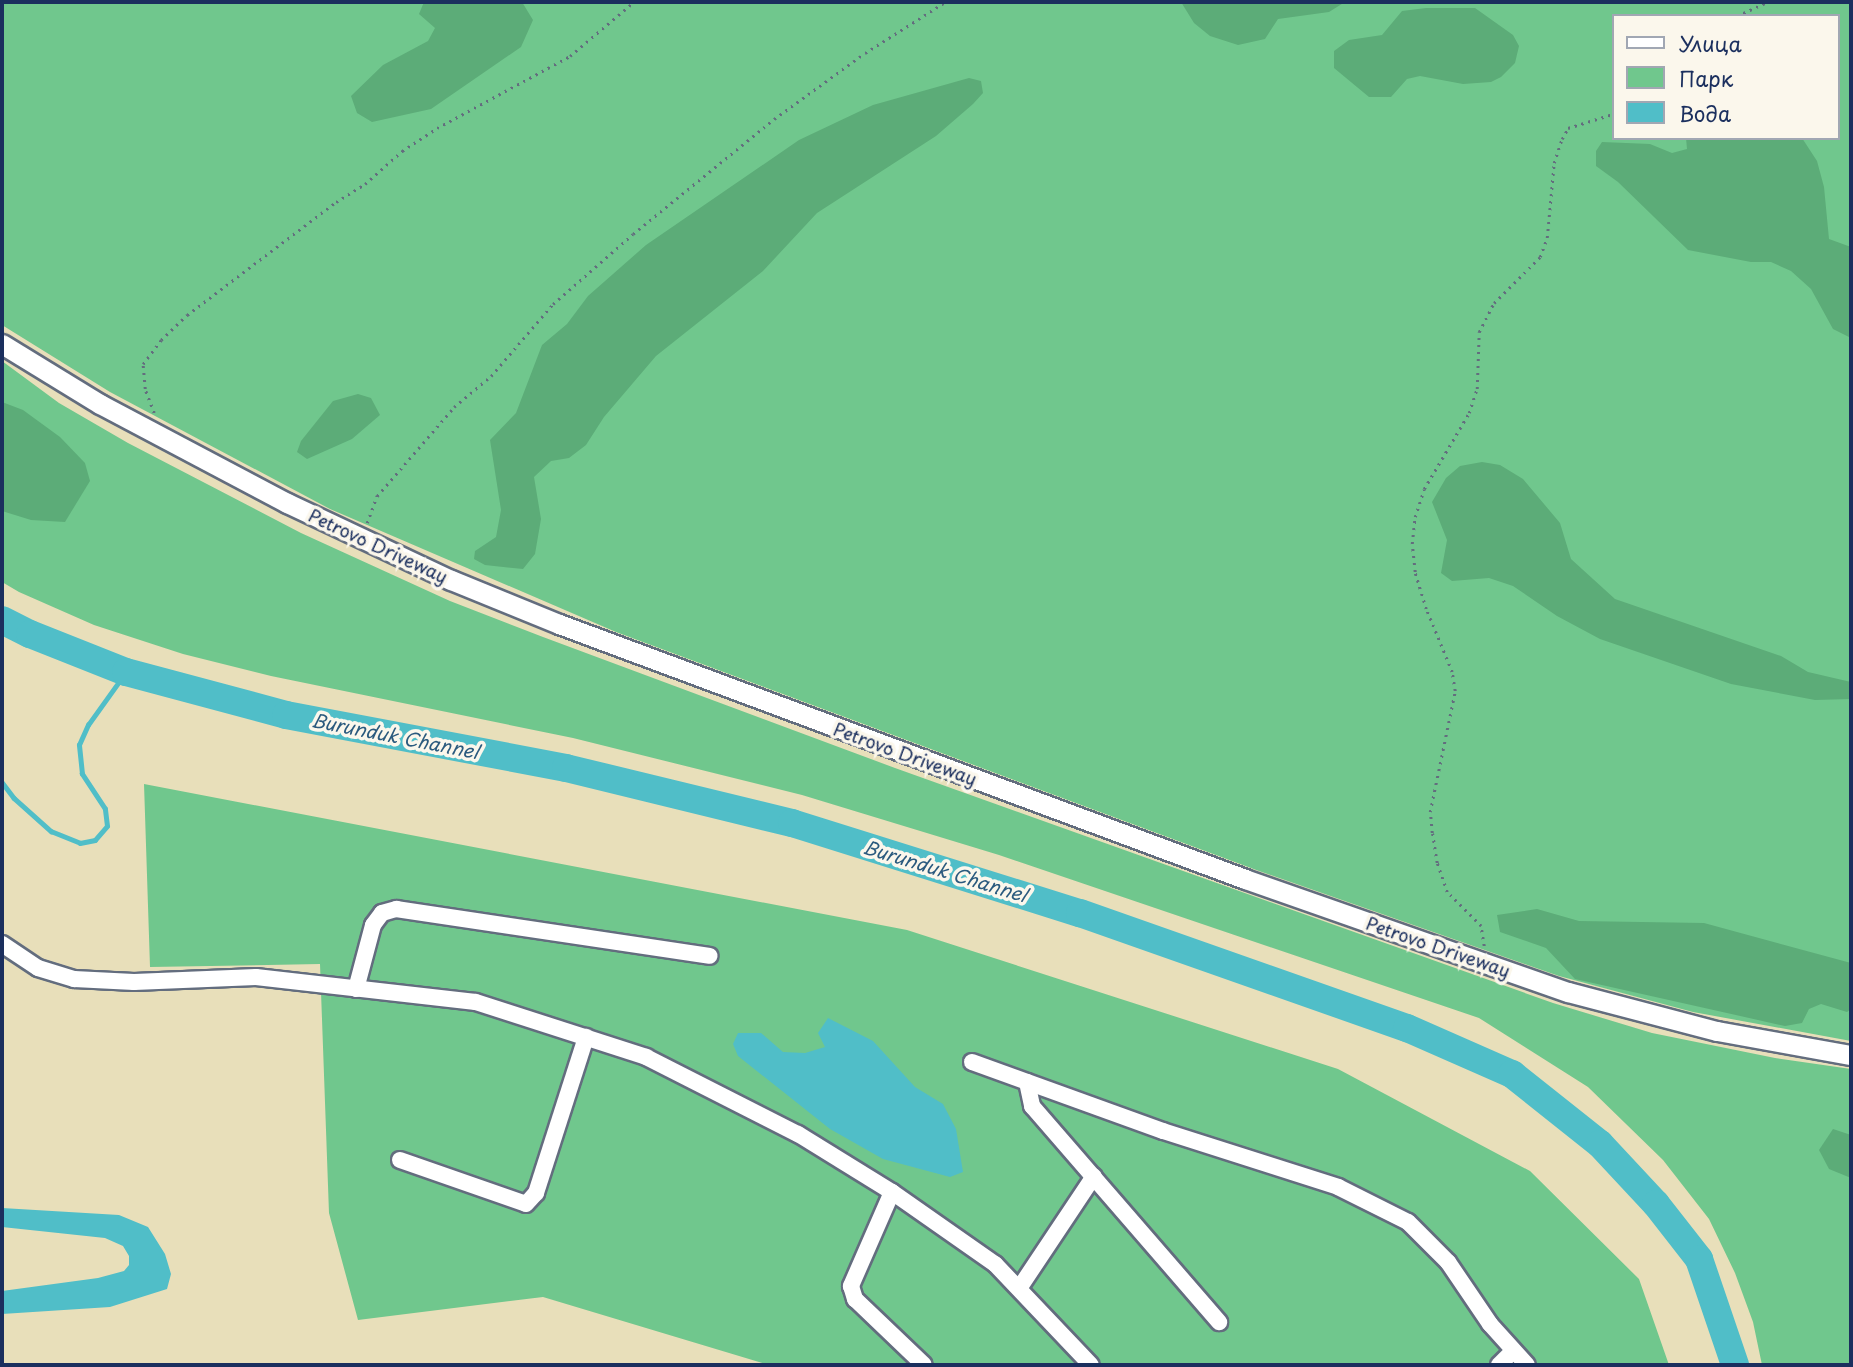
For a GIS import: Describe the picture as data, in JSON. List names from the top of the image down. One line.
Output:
{"streets":{"street":["Petrovo Driveway"]},"water":["Burunduk Channel"],"legend":["Улица","Парк","Вода"]}
